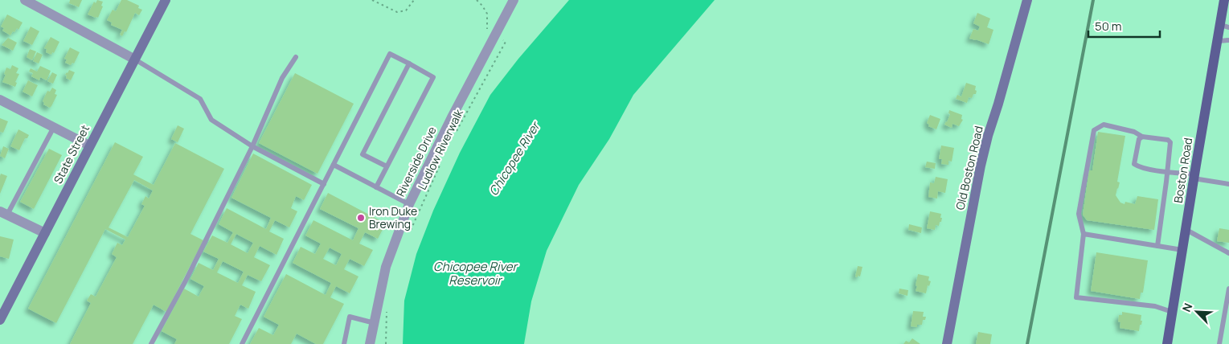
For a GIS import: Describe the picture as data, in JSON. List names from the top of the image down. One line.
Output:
{"streets":{"main road":["Boston Road"],"street":["State Street","Riverside Drive","Old Boston Road"],"path":["Ludlow Riverwalk"]},"water":["Chicopee River","Chicopee River Reservoir"],"places":["Iron Duke Brewing"],"scale_bar":"50 m","north":"top left"}
